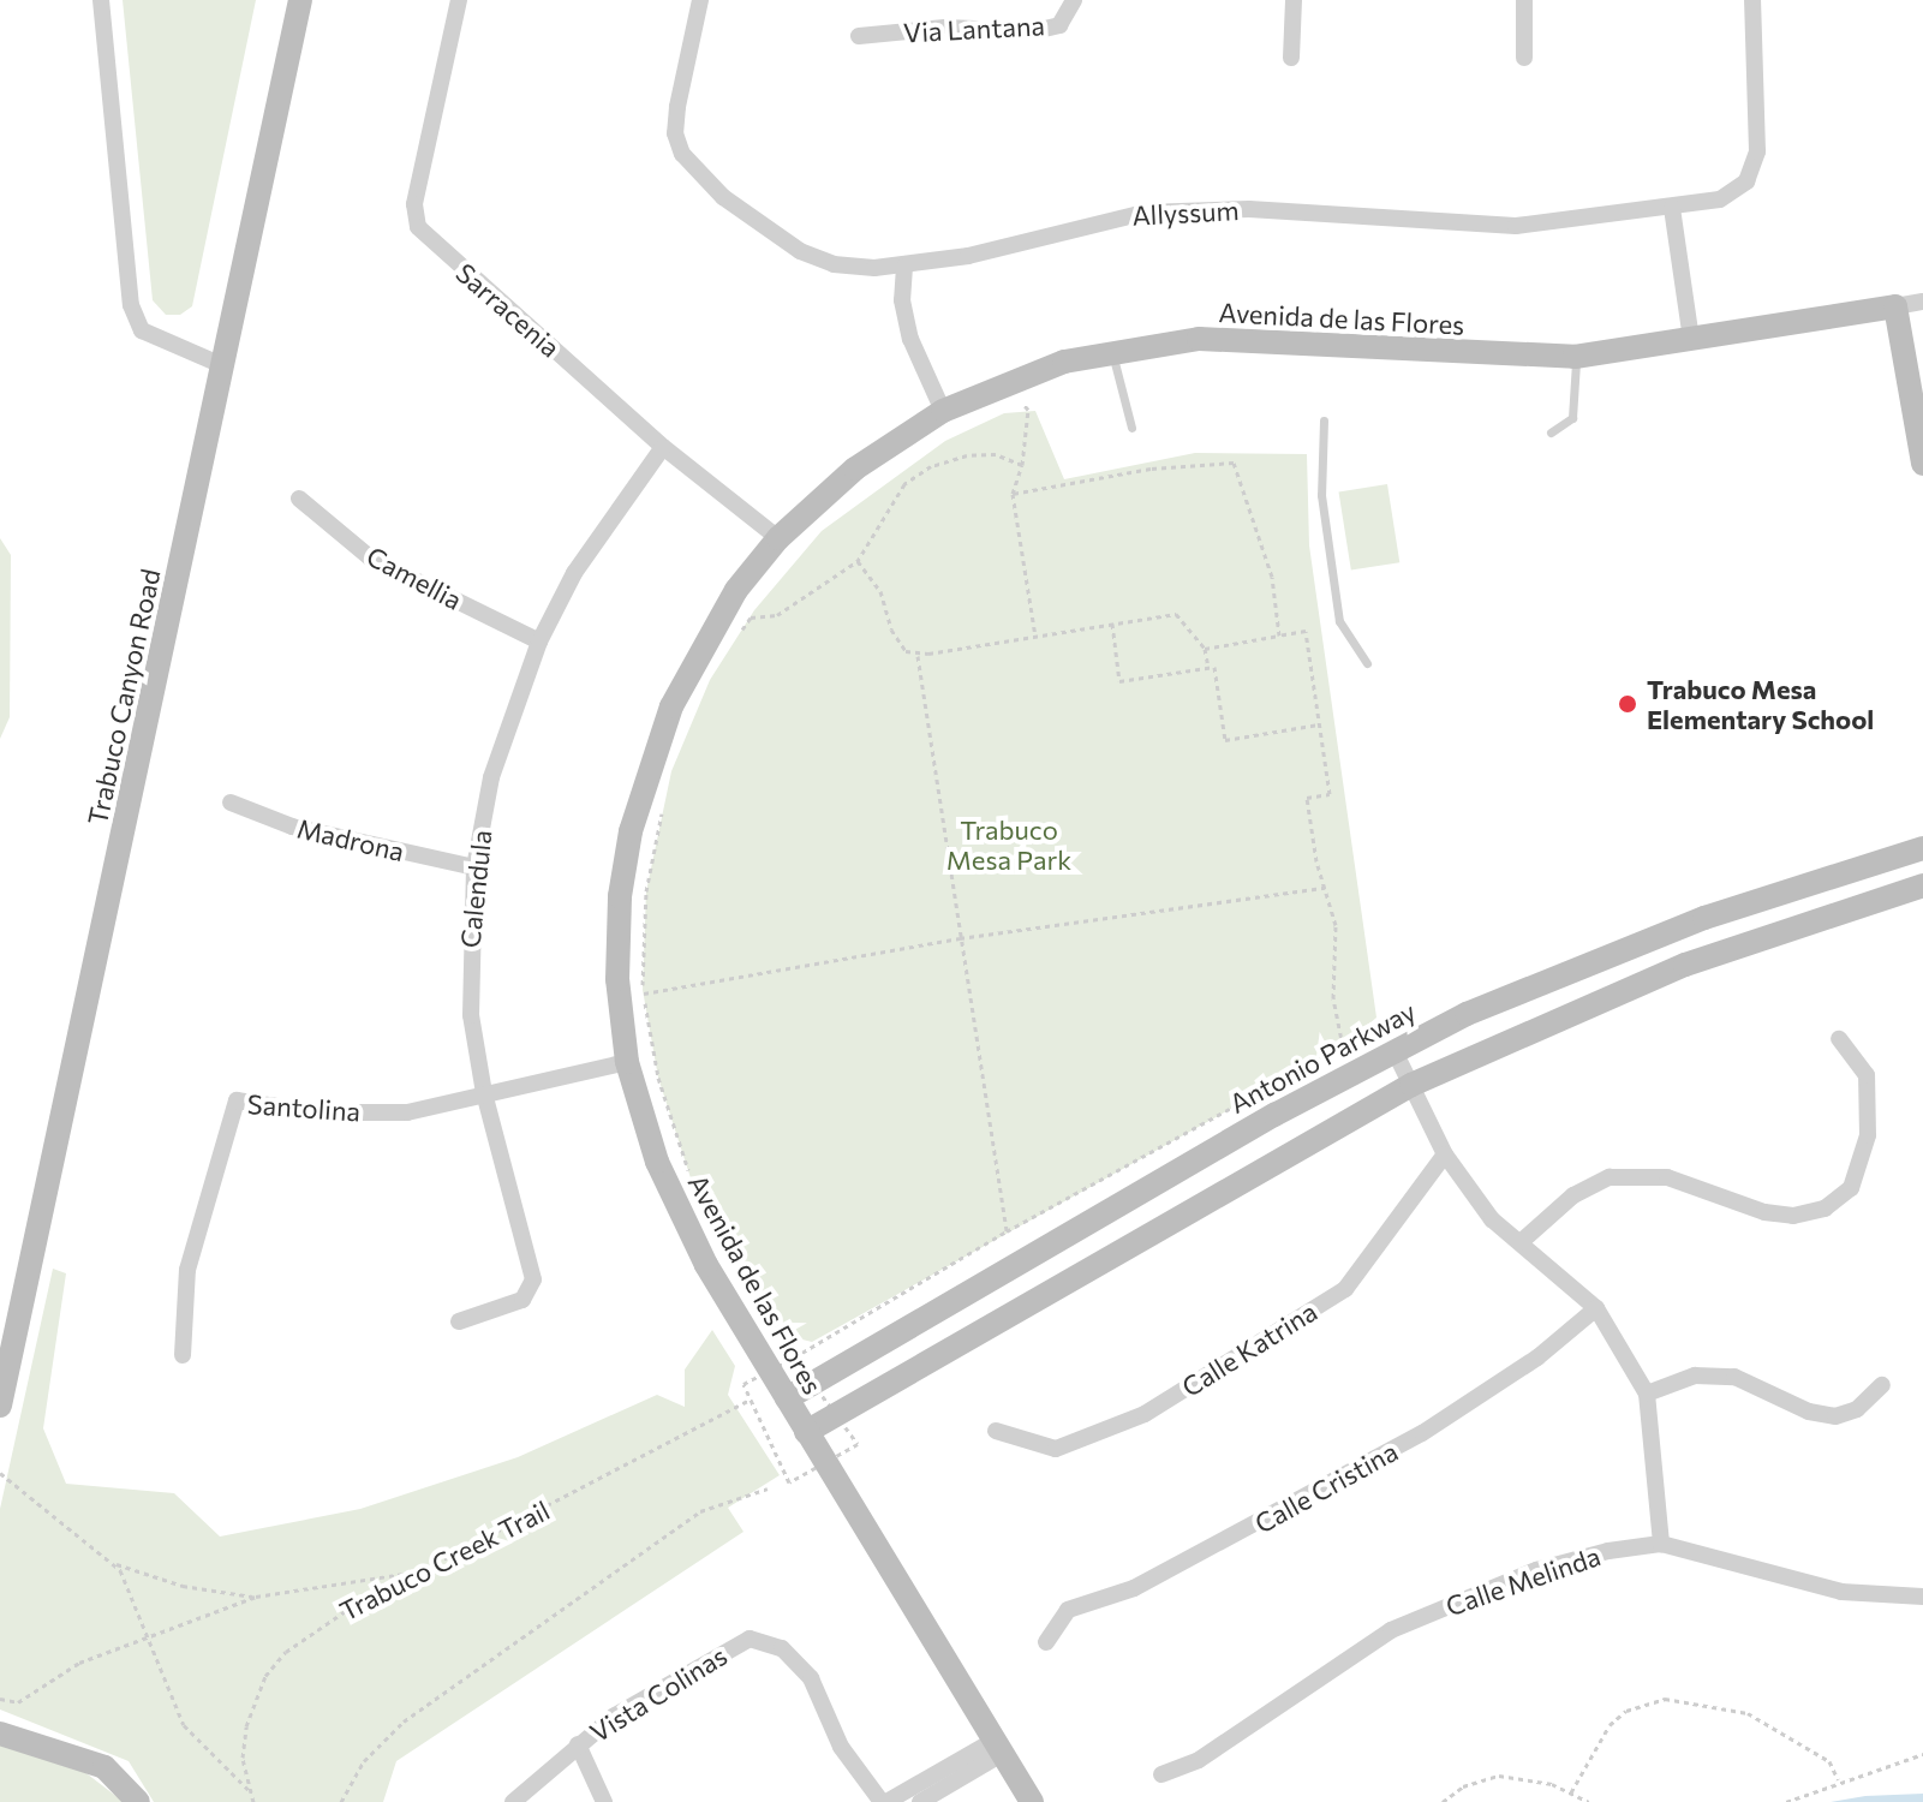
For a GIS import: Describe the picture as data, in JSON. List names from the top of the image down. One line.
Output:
{"streets":{"main road":["Avenida de las Flores","Trabuco Canyon Road","Antonio Parkway"],"street":["Via Lantana","Allyssum","Sarracenia","Camellia","Madrona","Calendula","Santolina","Calle Katrina","Calle Cristina","Calle Melinda","Vista Colinas"],"path":["Trabuco Creek Trail"]},"crossings":[["Sarracenia","Avenida de las Flores"],["Sarracenia","Calendula"],["Avenida de las Flores","Antonio Parkway"],["Avenida de las Flores","Santolina"],["Camellia","Calendula"],["Madrona","Calendula"],["Calendula","Santolina"]],"parks":["Trabuco Mesa Park"],"places":["Trabuco Mesa Elementary School"]}
